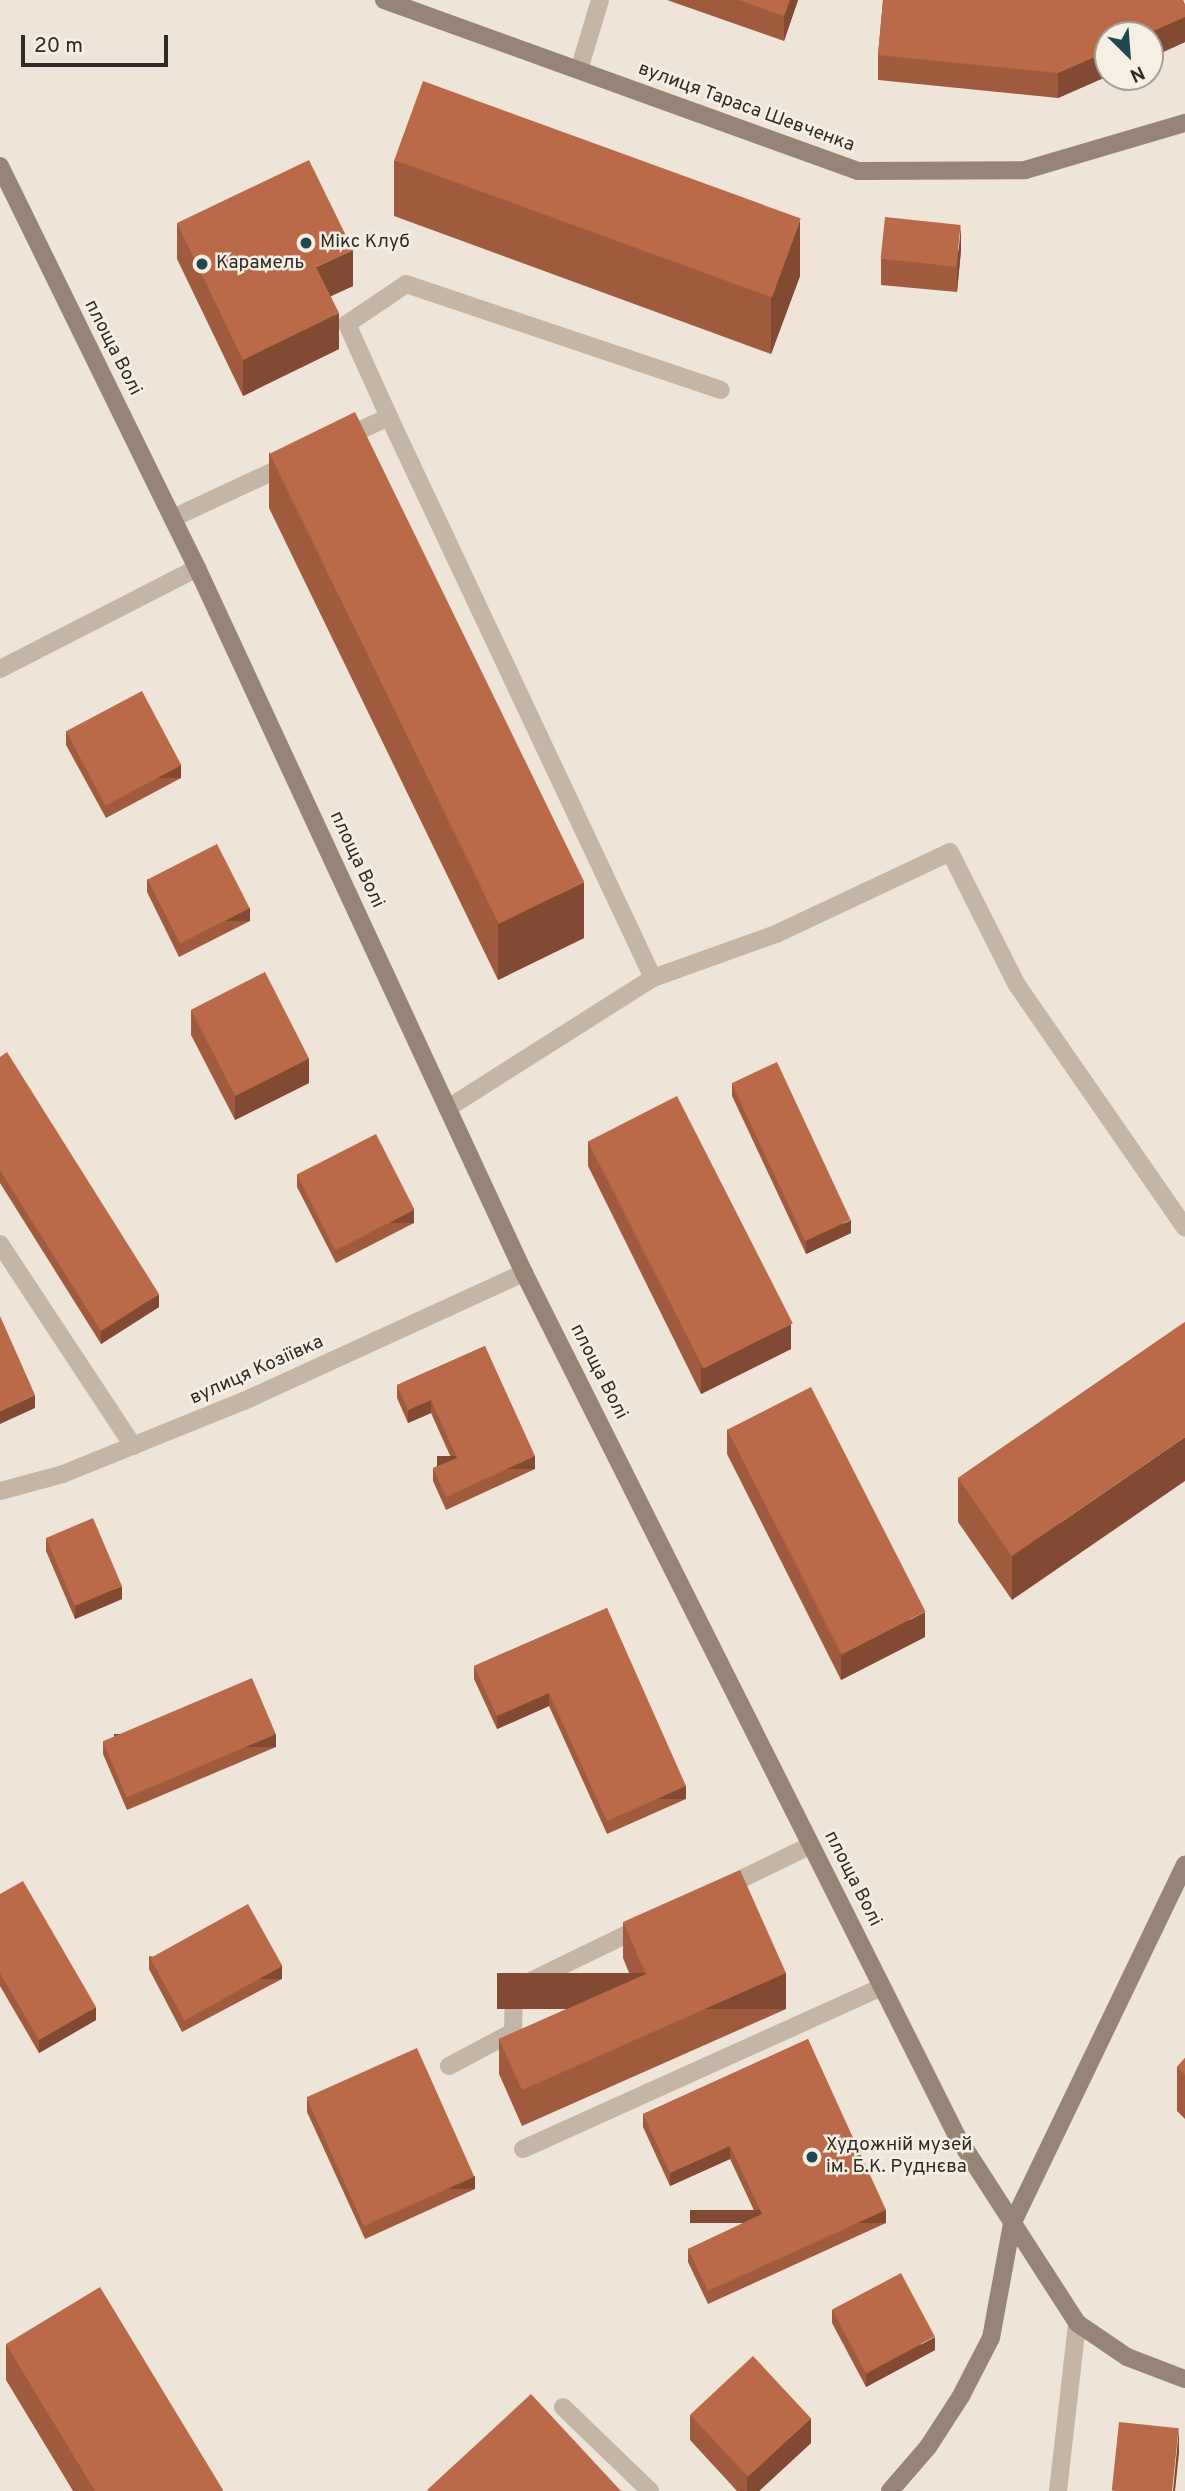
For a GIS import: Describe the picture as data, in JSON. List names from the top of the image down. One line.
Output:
{"streets":{"main road":["вулиця Тараса Шевченка","площа Волі"],"street":["вулиця Козіївка"]},"crossings":[["площа Волі","вулиця Козіївка"]],"places":["Мікс Клуб","Карамель","Художній музей ім. Б.К. Руднєва"],"scale_bar":"20 m","north":"bottom right"}
